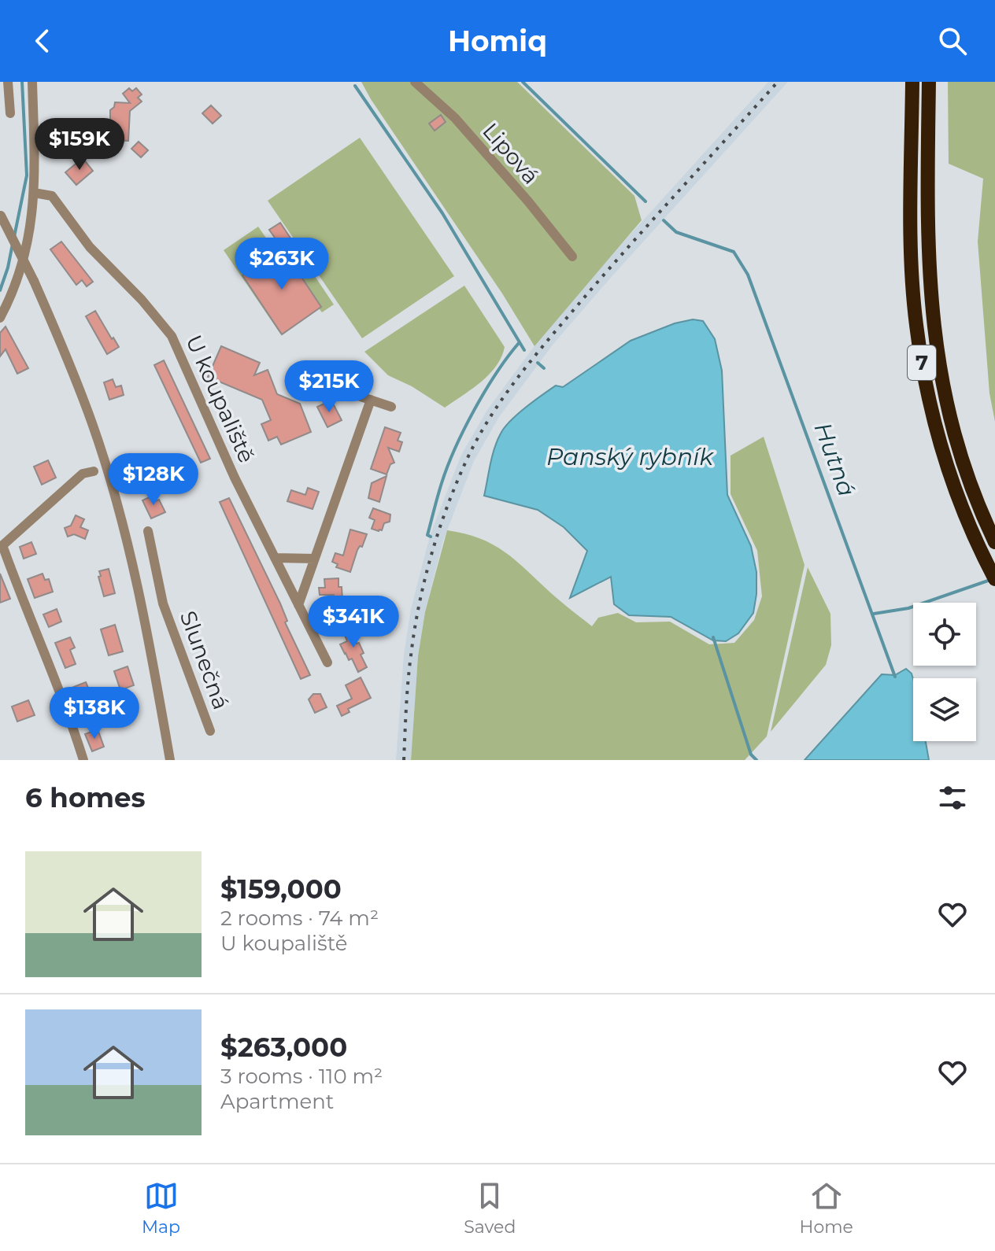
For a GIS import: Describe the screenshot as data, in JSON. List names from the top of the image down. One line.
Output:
{"streets":{"highway":["7"],"street":["Lipová","U koupaliště","Slunečná"]},"water":["Panský rybník","Hutná"],"page":{"header":"Homiq","price":["$159K","$263K","$215K","$128K","$341K","$138K"],"heading":"6 homes","list":[{"name":"$159,000","note":"2 rooms · 74 m² · U koupaliště"},{"name":"$263,000","note":"3 rooms · 110 m² · Apartment"}],"tabs":["Map","Saved","Home"]}}
